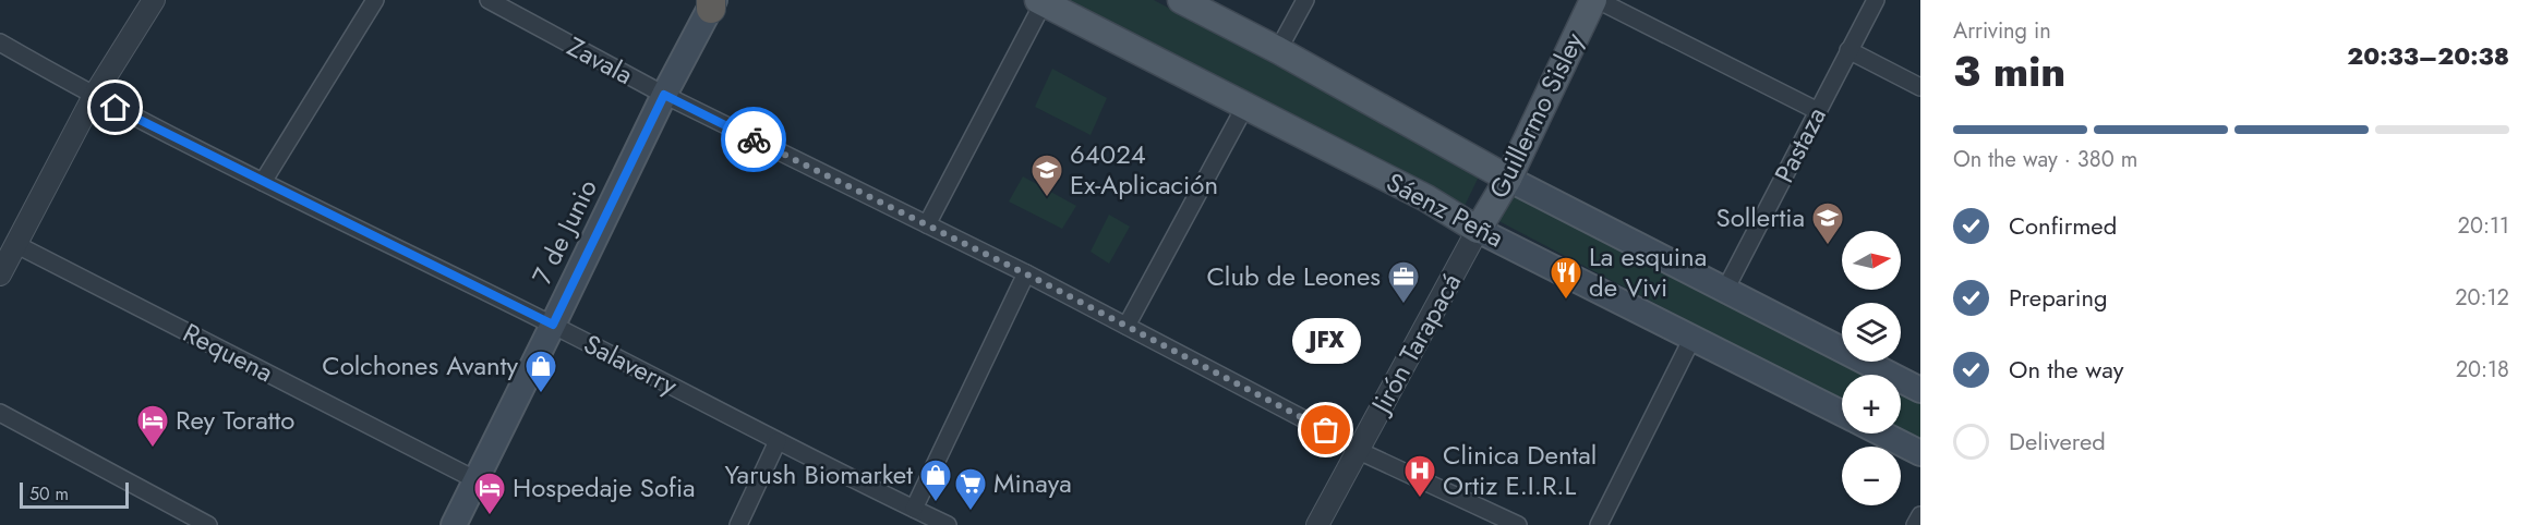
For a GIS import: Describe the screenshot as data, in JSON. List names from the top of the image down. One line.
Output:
{"streets":{"main road":["Guillermo Sisley","Sáenz Peña","7 de Junio"],"street":["Zavala","Pastaza","Jirón Tarapacá","Requena","Salaverry"]},"crossings":[["Zavala","7 de Junio"],["Zavala","Jirón Tarapacá"],["Guillermo Sisley","Sáenz Peña"],["Guillermo Sisley","Jirón Tarapacá"],["Sáenz Peña","Jirón Tarapacá"],["7 de Junio","Requena"],["7 de Junio","Salaverry"]],"places":{"school or university":["64024 Ex-Aplicación","Sollertia"],"restaurant":["La esquina de Vivi"],"office":["Club de Leones"],"shop":["Colchones Avanty","Yarush Biomarket"],"other":["JFX"],"hotel":["Rey Toratto","Hospedaje Sofia"],"hospital":["Clinica Dental Ortiz E.I.R.L"],"supermarket":["Minaya"]},"scale_bar":"50 m","north":"right","page":{"heading":["3 min","Arriving in","20:33–20:38"],"bar":"On the way · 380 m","list":[["Confirmed","20:11"],["Preparing","20:12"],["On the way","20:18"],"Delivered"],"map_buttons":["+","−"],"bubble":"JFX","scale":"50 m"}}
